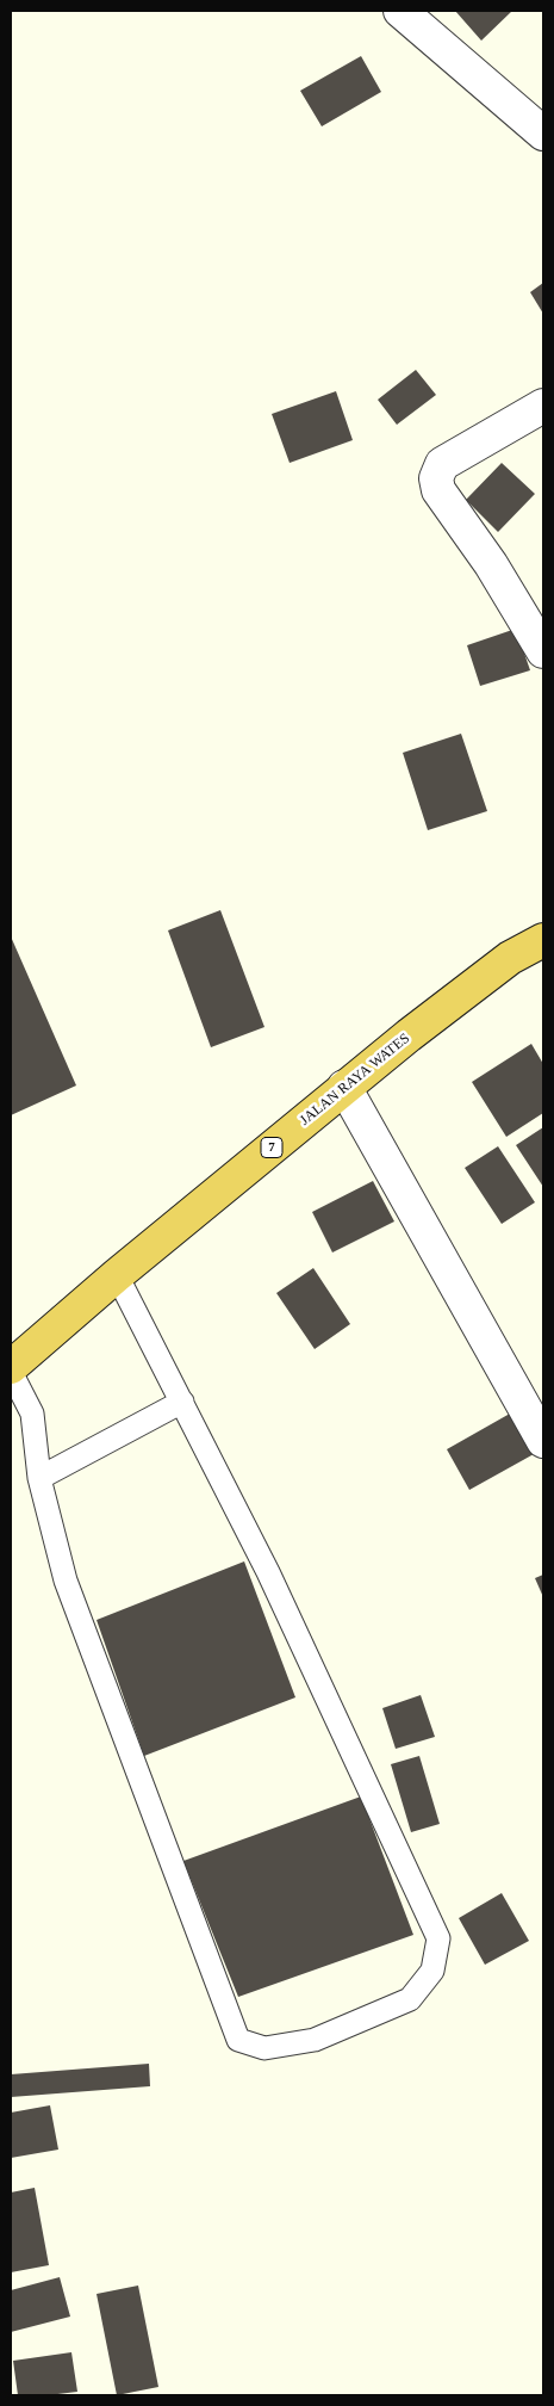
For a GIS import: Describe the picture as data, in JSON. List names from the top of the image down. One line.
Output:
{"streets":{"highway":["JALAN RAYA WATES","7"]}}
